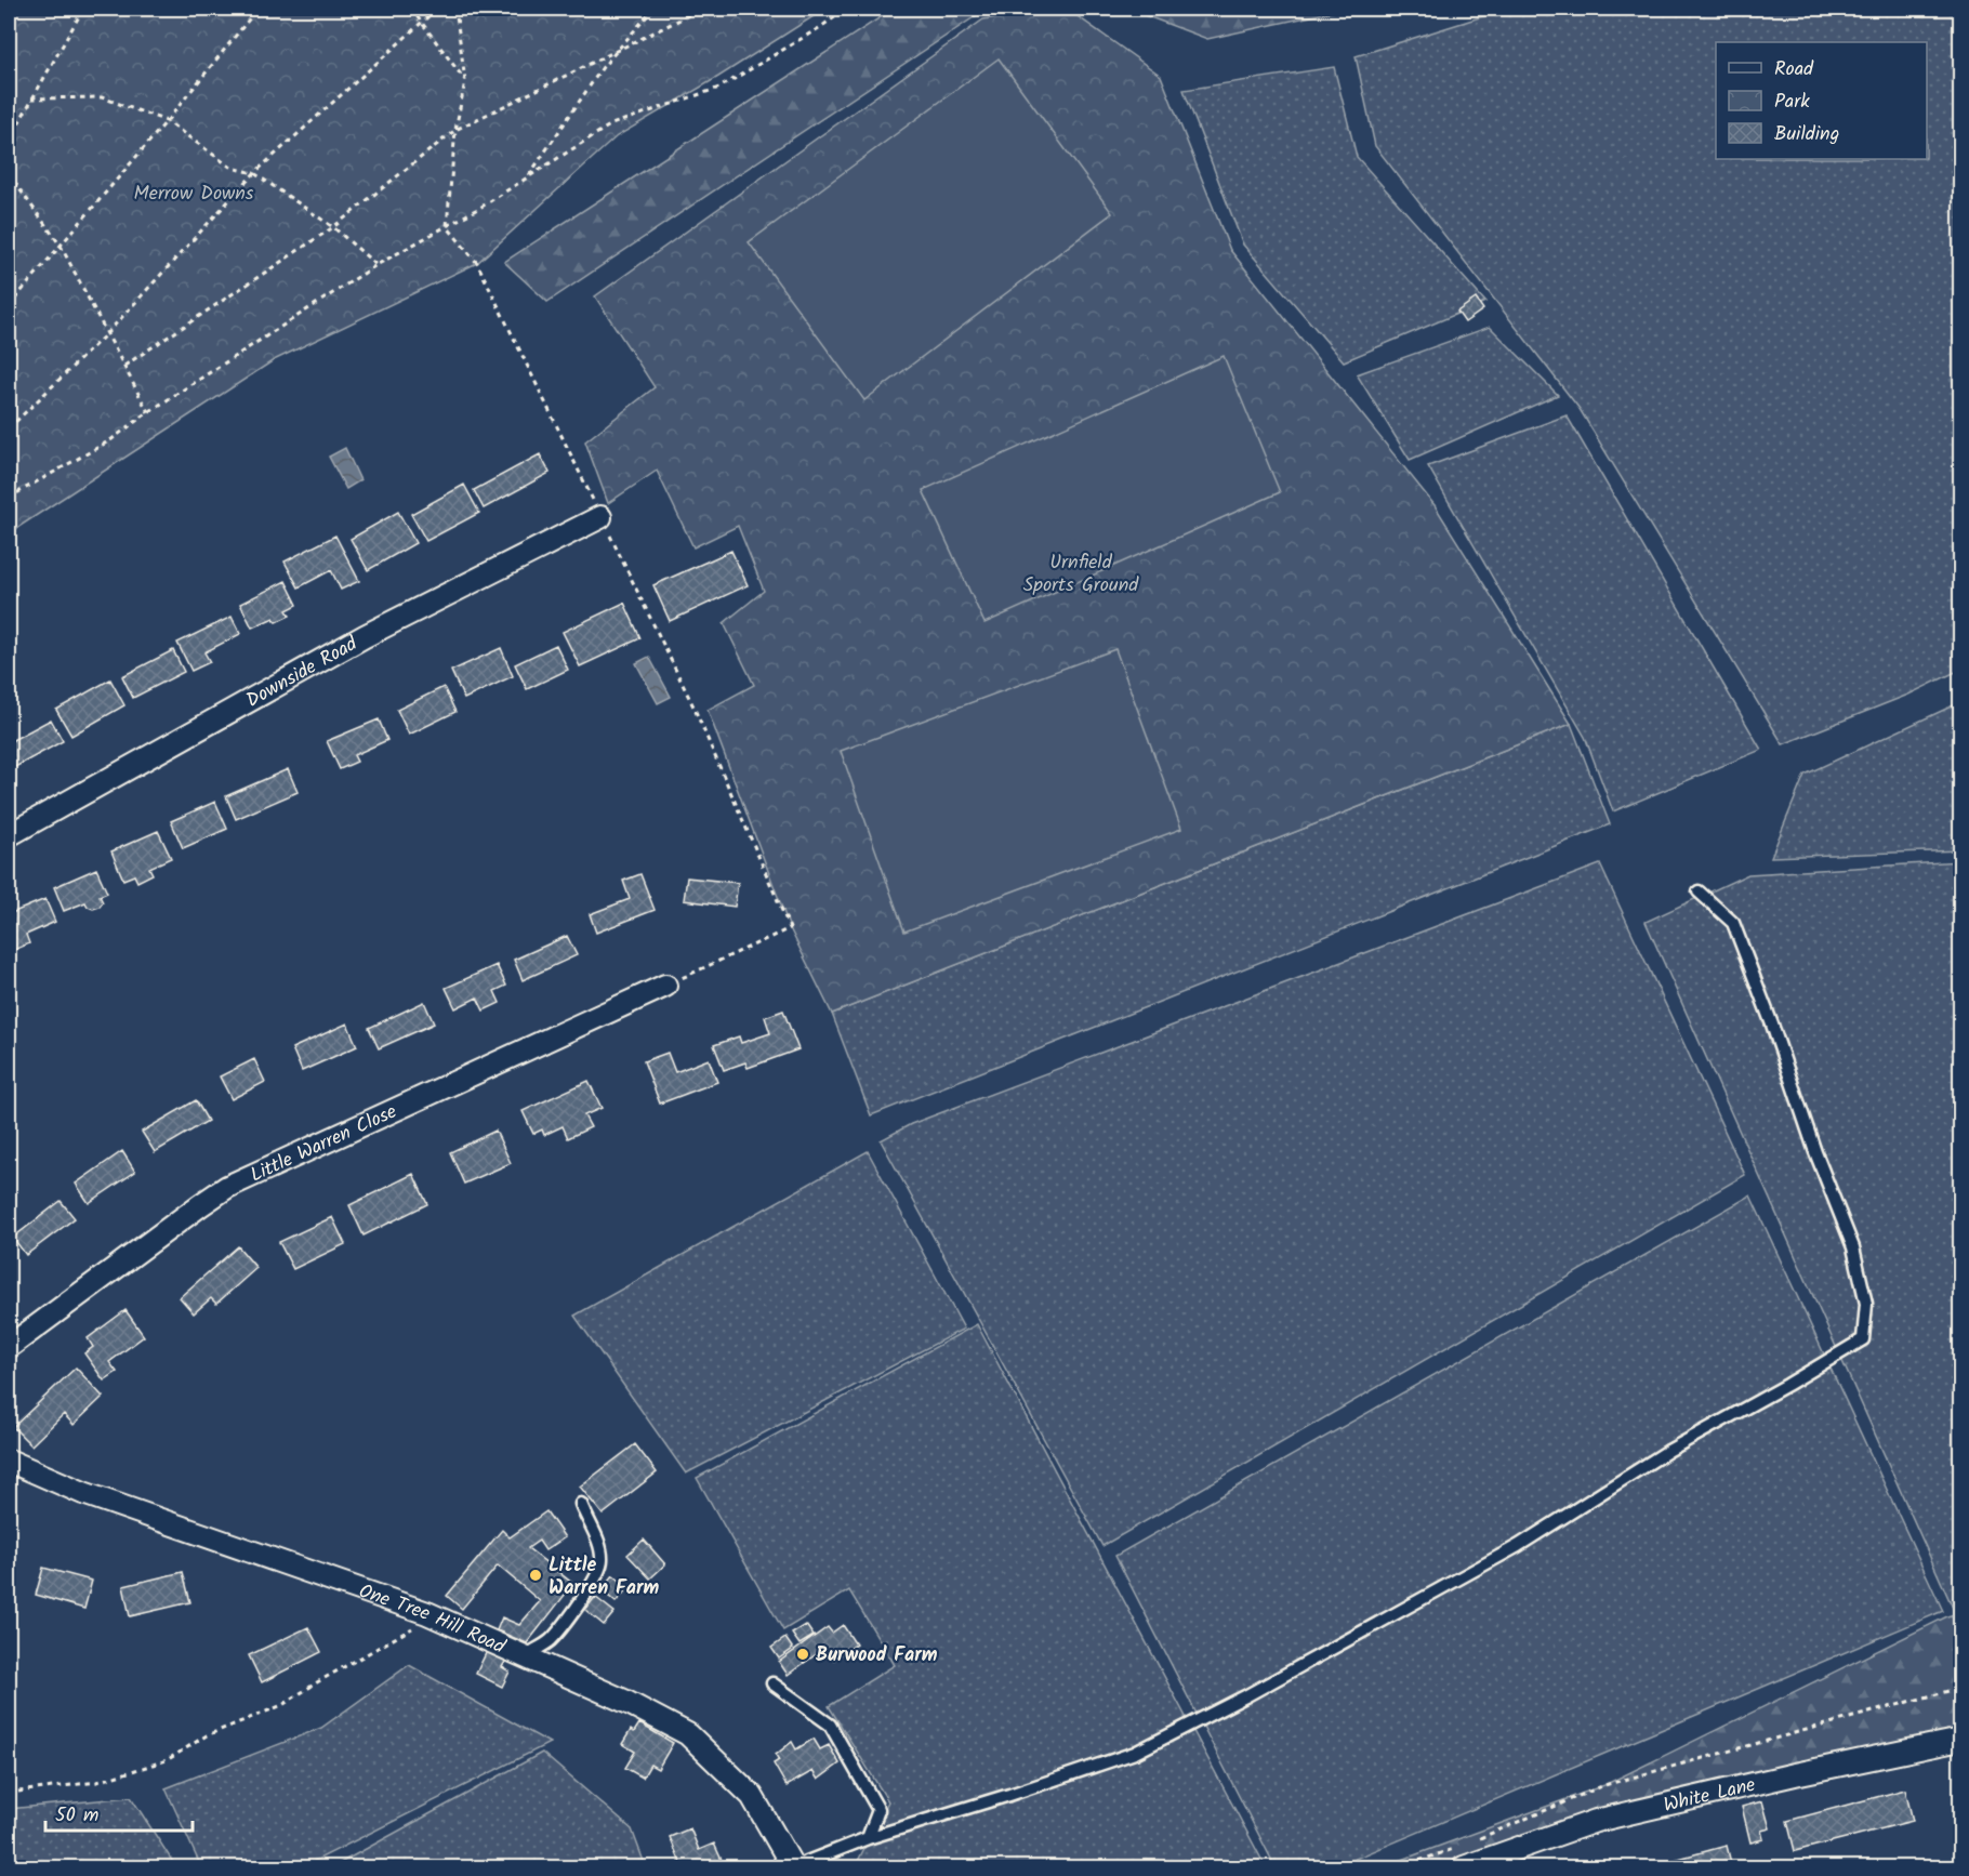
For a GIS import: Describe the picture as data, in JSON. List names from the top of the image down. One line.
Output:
{"streets":{"street":["Downside Road","Little Warren Close","One Tree Hill Road","White Lane"]},"parks":["Merrow Downs","Urnfield Sports Ground"],"places":["Little Warren Farm","Burwood Farm"],"legend":["Road","Park","Building"],"scale_bar":"50 m"}
